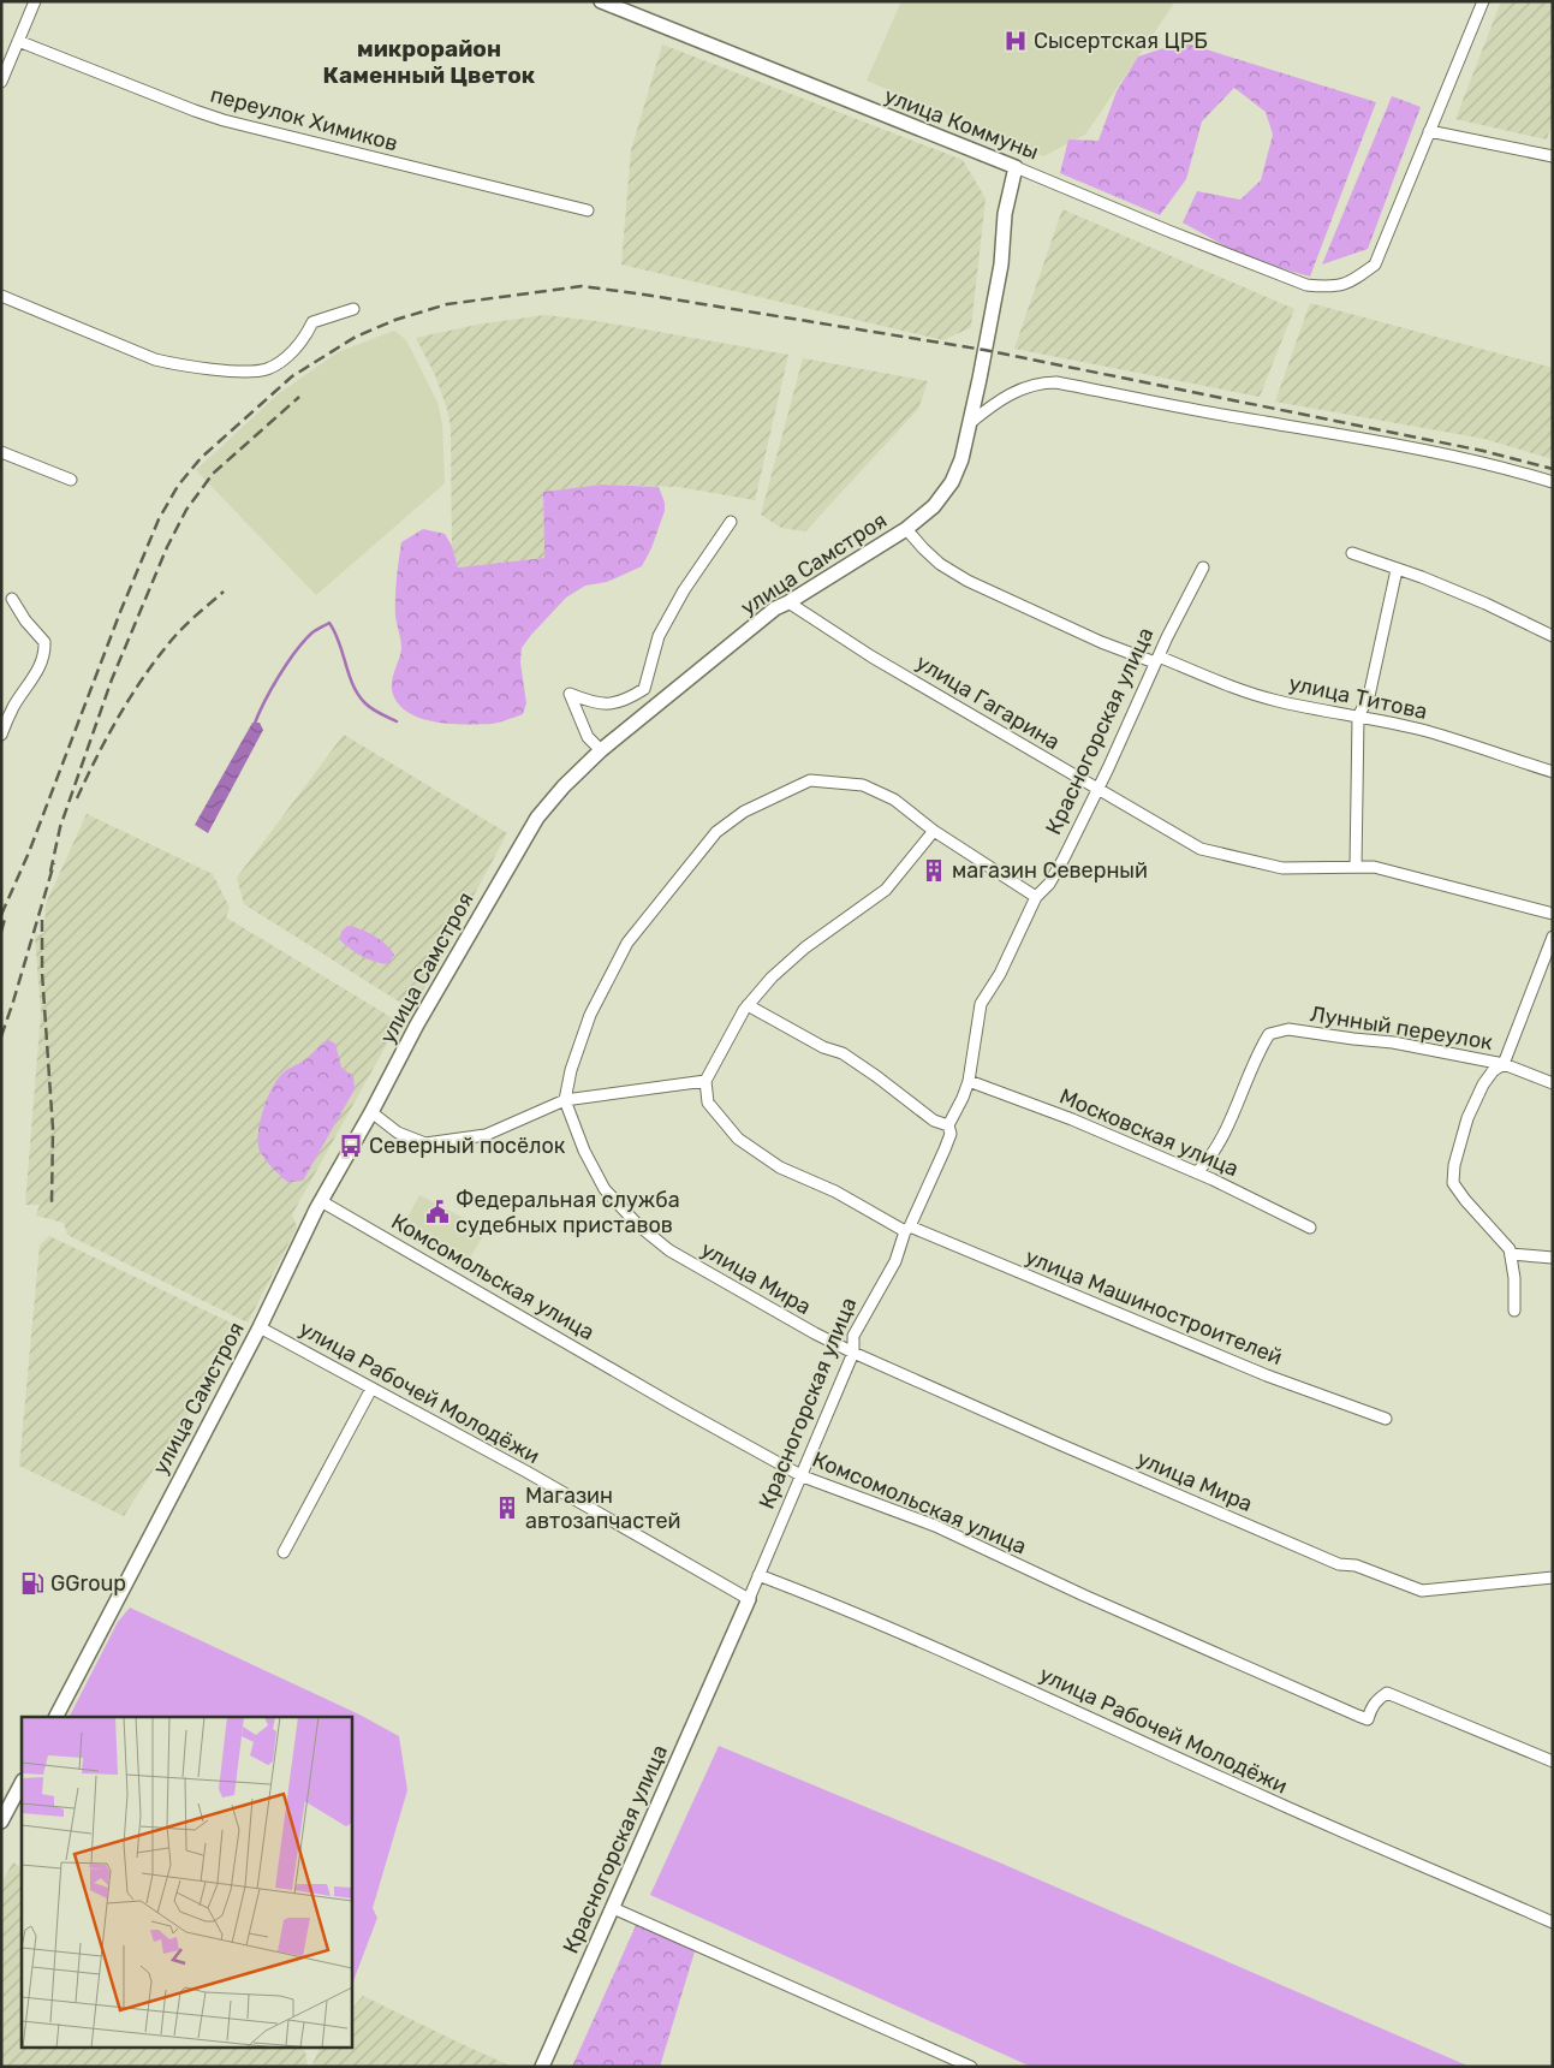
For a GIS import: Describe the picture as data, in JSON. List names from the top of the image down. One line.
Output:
{"streets":{"street":["переулок Химиков","улица Коммуны","улица Самстроя","улица Титова","улица Гагарина","Красногорская улица","Лунный переулок","Московская улица","Комсомольская улица","улица Мира","улица Машиностроителей","улица Рабочей Молодёжи"]},"crossings":[["улица Коммуны","улица Самстроя"],["улица Самстроя","улица Титова"],["улица Самстроя","улица Гагарина"],["улица Самстроя","Комсомольская улица"],["улица Самстроя","улица Рабочей Молодёжи"],["улица Титова","Красногорская улица"],["улица Гагарина","Красногорская улица"],["Красногорская улица","Московская улица"],["Красногорская улица","Комсомольская улица"],["Красногорская улица","улица Мира"],["Красногорская улица","улица Машиностроителей"],["Красногорская улица","улица Рабочей Молодёжи"],["Лунный переулок","Московская улица"]],"districts":["микрорайон Каменный Цветок"],"places":{"hospital":["Сысертская ЦРБ"],"building":["магазин Северный","Магазин автозапчастей"],"bus stop":["Северный посёлок"],"public building":["Федеральная служба судебных приставов"],"fuel station":["GGroup"]}}
